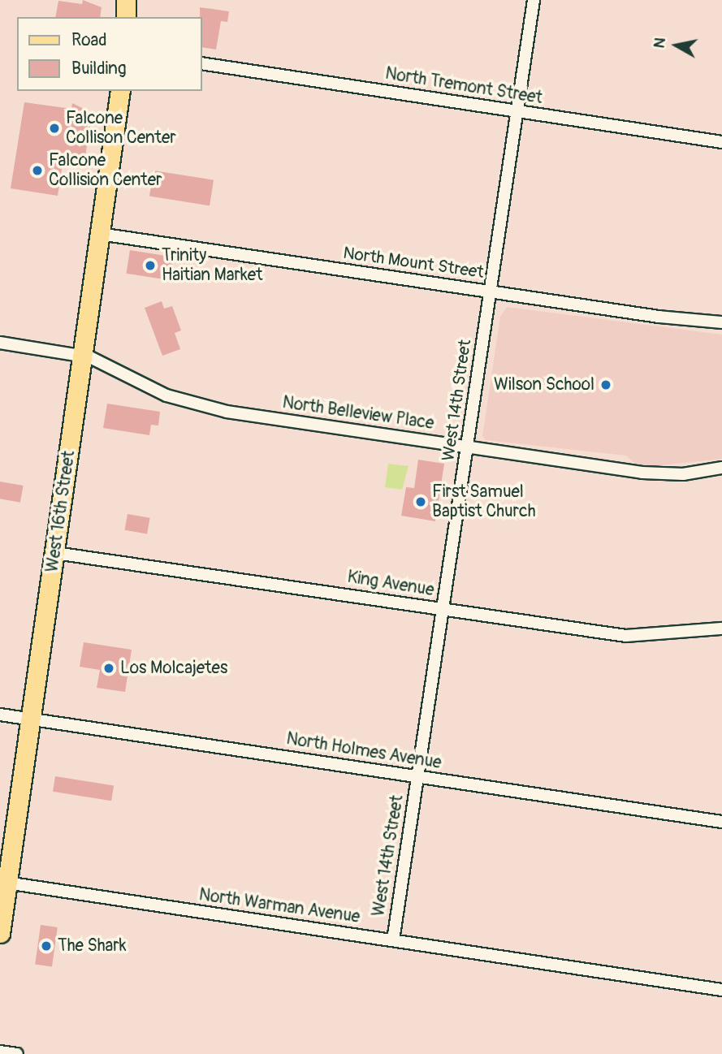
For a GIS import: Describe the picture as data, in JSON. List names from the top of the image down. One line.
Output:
{"streets":{"main road":["West 16th Street"],"street":["North Tremont Street","North Mount Street","West 14th Street","North Belleview Place","King Avenue","North Holmes Avenue","North Warman Avenue"]},"crossings":[["North Tremont Street","West 14th Street"],["North Mount Street","West 14th Street"],["North Mount Street","West 16th Street"],["West 14th Street","North Belleview Place"],["West 14th Street","King Avenue"],["West 14th Street","North Holmes Avenue"],["West 14th Street","North Warman Avenue"],["North Belleview Place","West 16th Street"],["West 16th Street","King Avenue"],["West 16th Street","North Holmes Avenue"],["West 16th Street","North Warman Avenue"]],"places":["Falcone Collison Center","Falcone Collision Center","Trinity Haitian Market","Wilson School","First Samuel Baptist Church","Los Molcajetes","The Shark"],"legend":["Road","Building"],"north":"left"}
